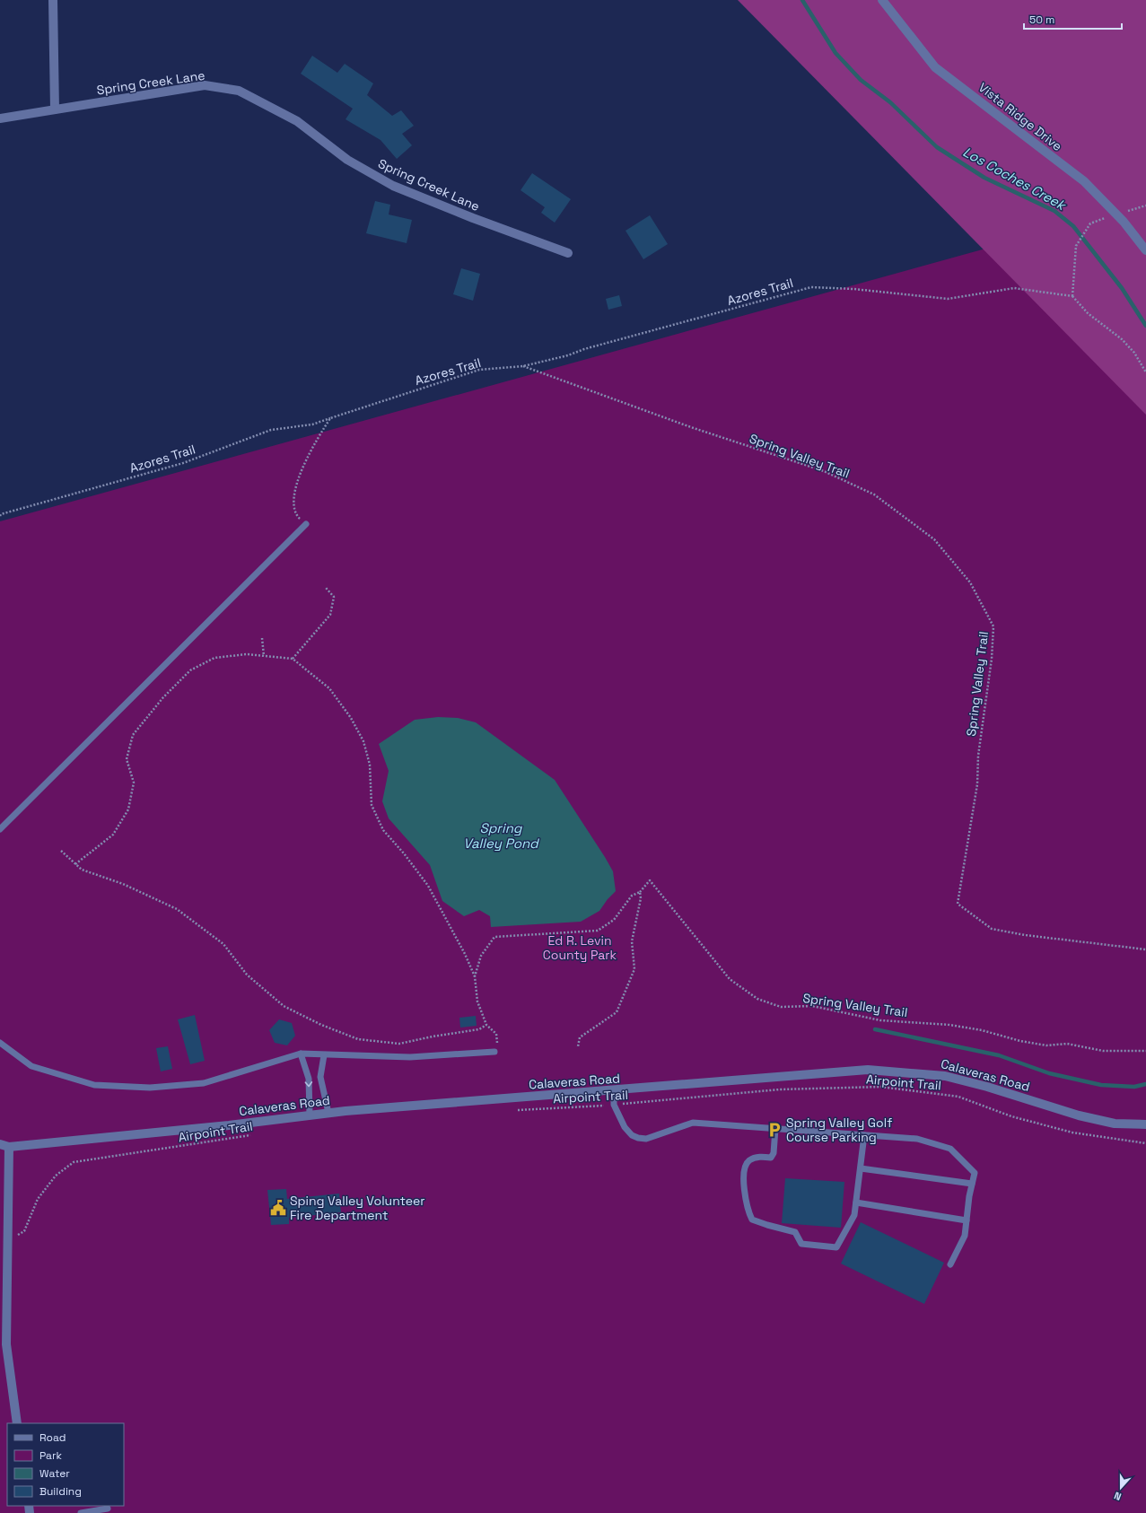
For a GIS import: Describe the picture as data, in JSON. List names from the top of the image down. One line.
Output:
{"streets":{"street":["Spring Creek Lane","Vista Ridge Drive","Calaveras Road"],"path":["Azores Trail","Spring Valley Trail","Airpoint Trail"]},"crossings":[["Azores Trail","Spring Valley Trail"]],"water":["Los Coches Creek","Spring Valley Pond"],"parks":["Ed R. Levin County Park"],"places":{"parking":["Spring Valley Golf Course Parking"],"public building":["Sping Valley Volunteer Fire Department"]},"legend":["Road","Park","Water","Building"],"scale_bar":"50 m","north":"bottom"}
